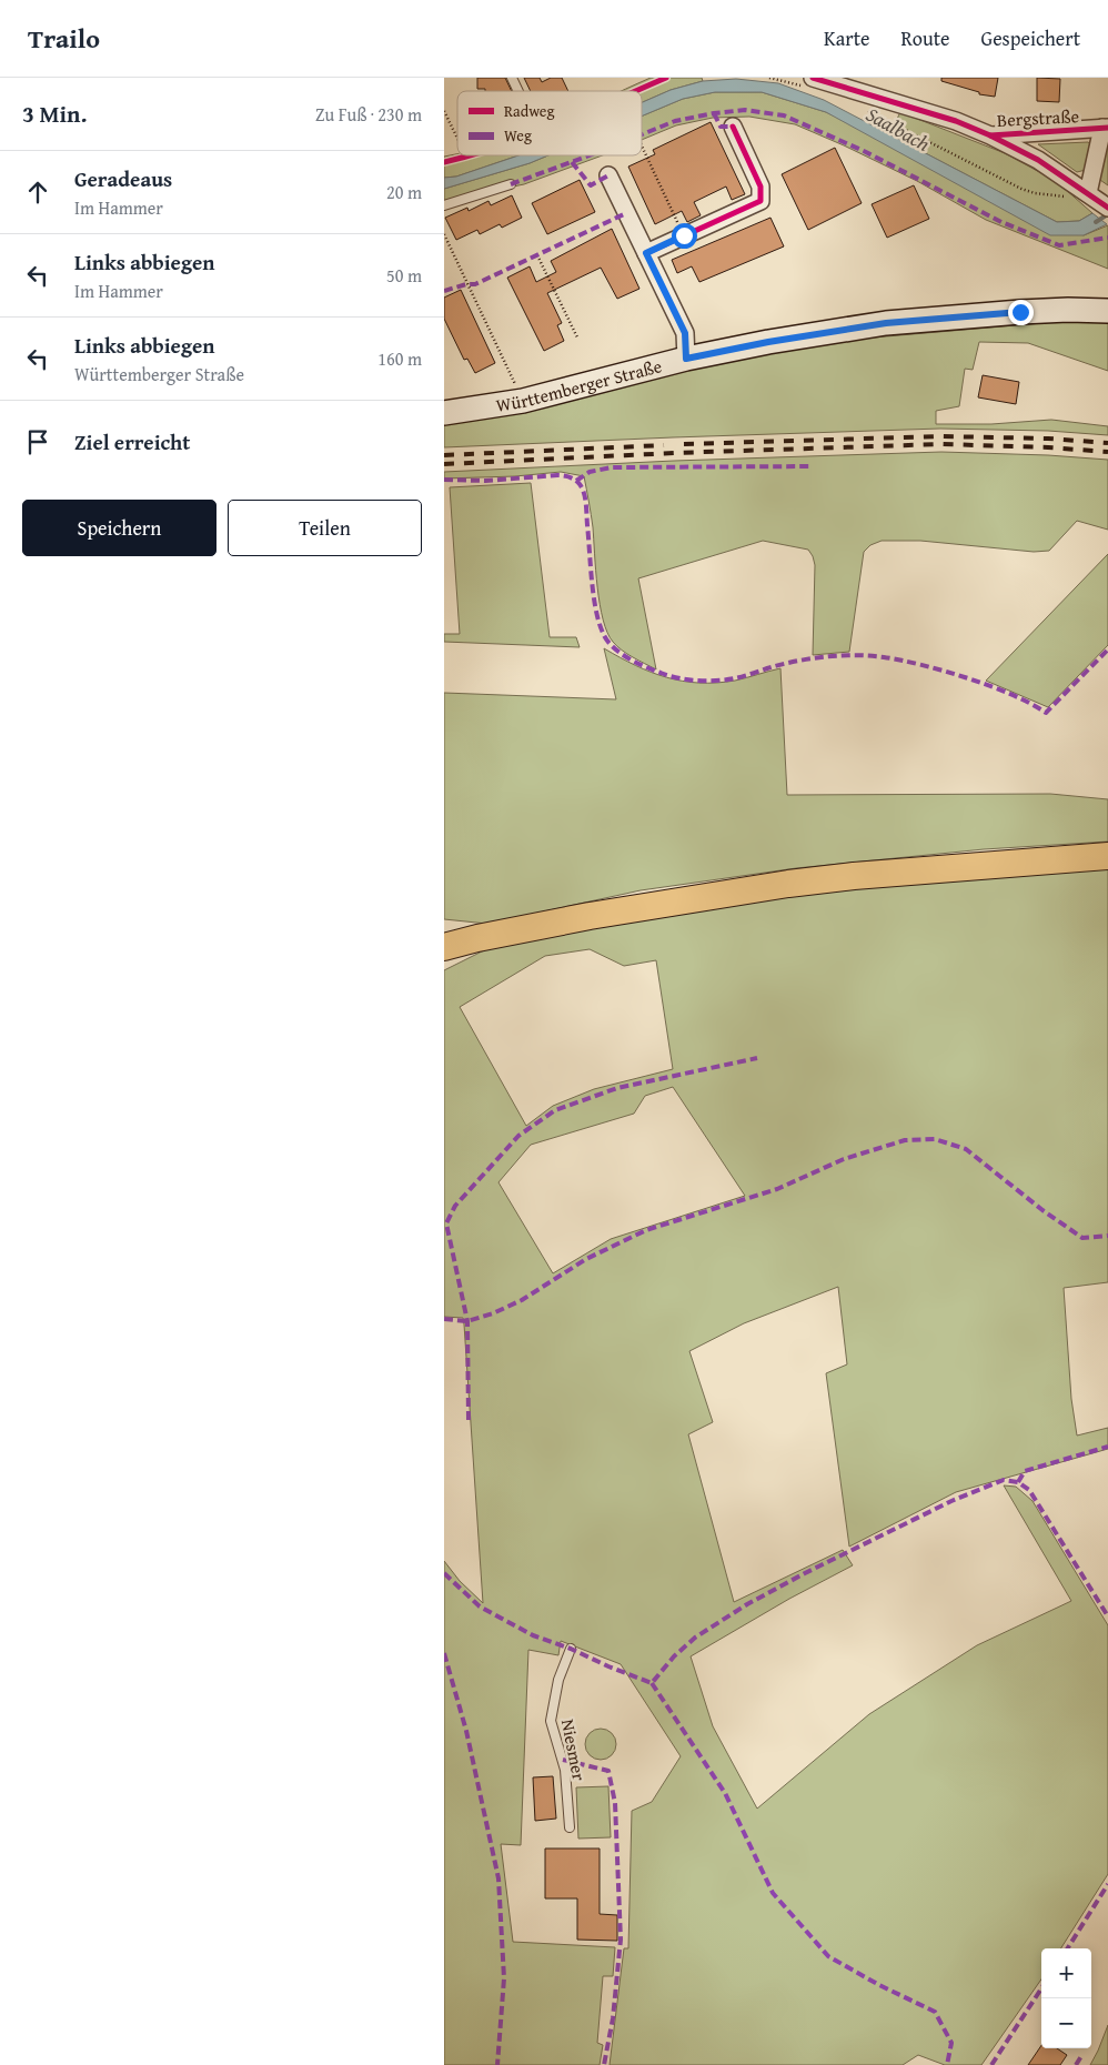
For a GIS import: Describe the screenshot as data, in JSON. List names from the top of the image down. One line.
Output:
{"streets":{"main road":["Württemberger Straße"],"street":["Bergstraße"],"lane":["Niesmer"]},"water":["Saalbach"],"legend":["Radweg","Weg"],"page":{"header":"Trailo","nav":["Karte","Route","Gespeichert"],"heading":["3 Min.","Zu Fuß · 230 m"],"list":[["Geradeaus","Im Hammer","20 m"],["Links abbiegen","Im Hammer","50 m"],["Links abbiegen","Württemberger Straße","160 m"],"Ziel erreicht"],"buttons":["Speichern","Teilen"],"map_buttons":["+","−"]}}
